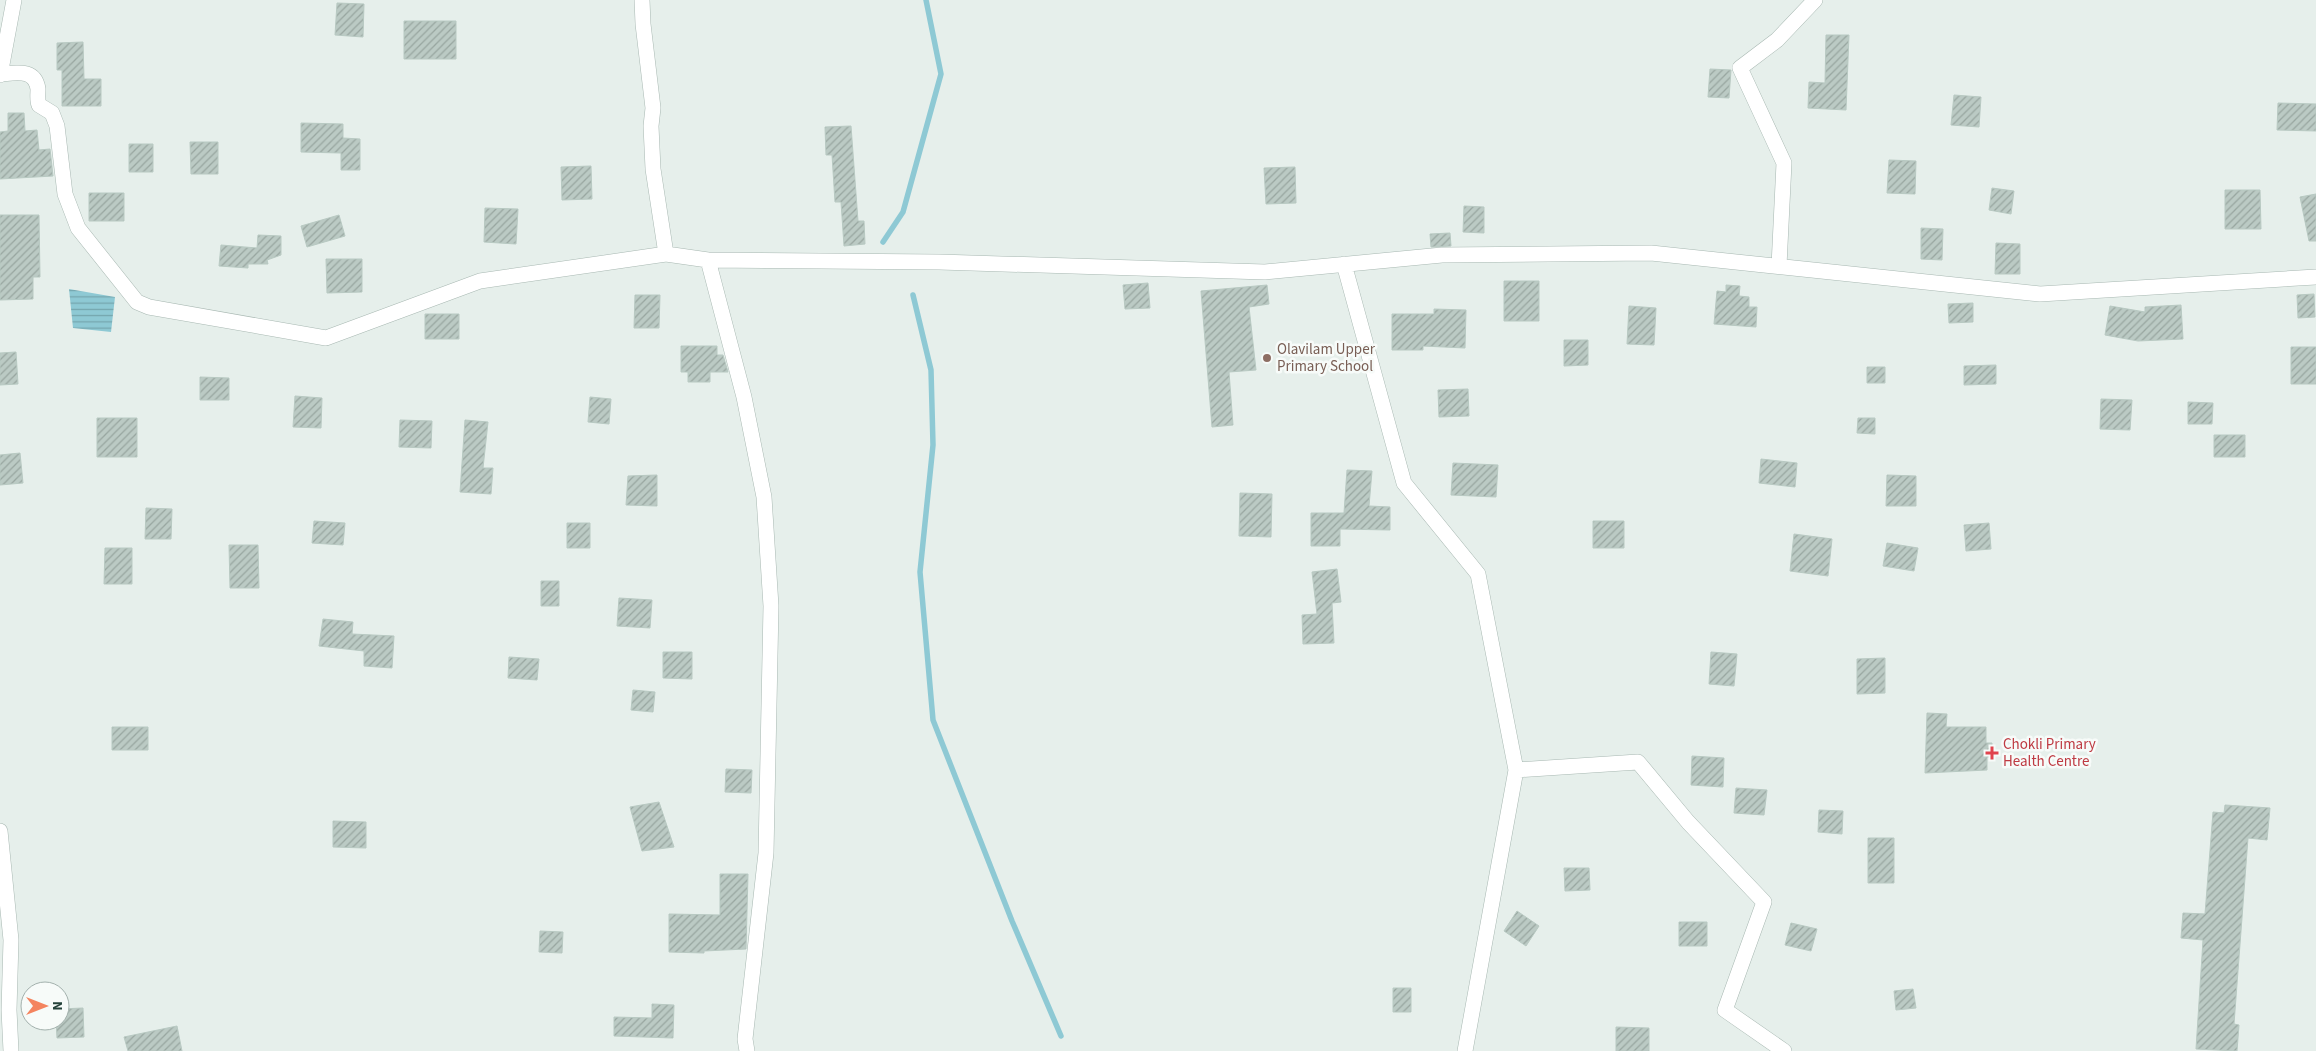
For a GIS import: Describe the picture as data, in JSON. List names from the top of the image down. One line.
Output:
{"places":{"other":["Olavilam Upper Primary School"],"health":["Chokli Primary Health Centre"]},"north":"right"}
